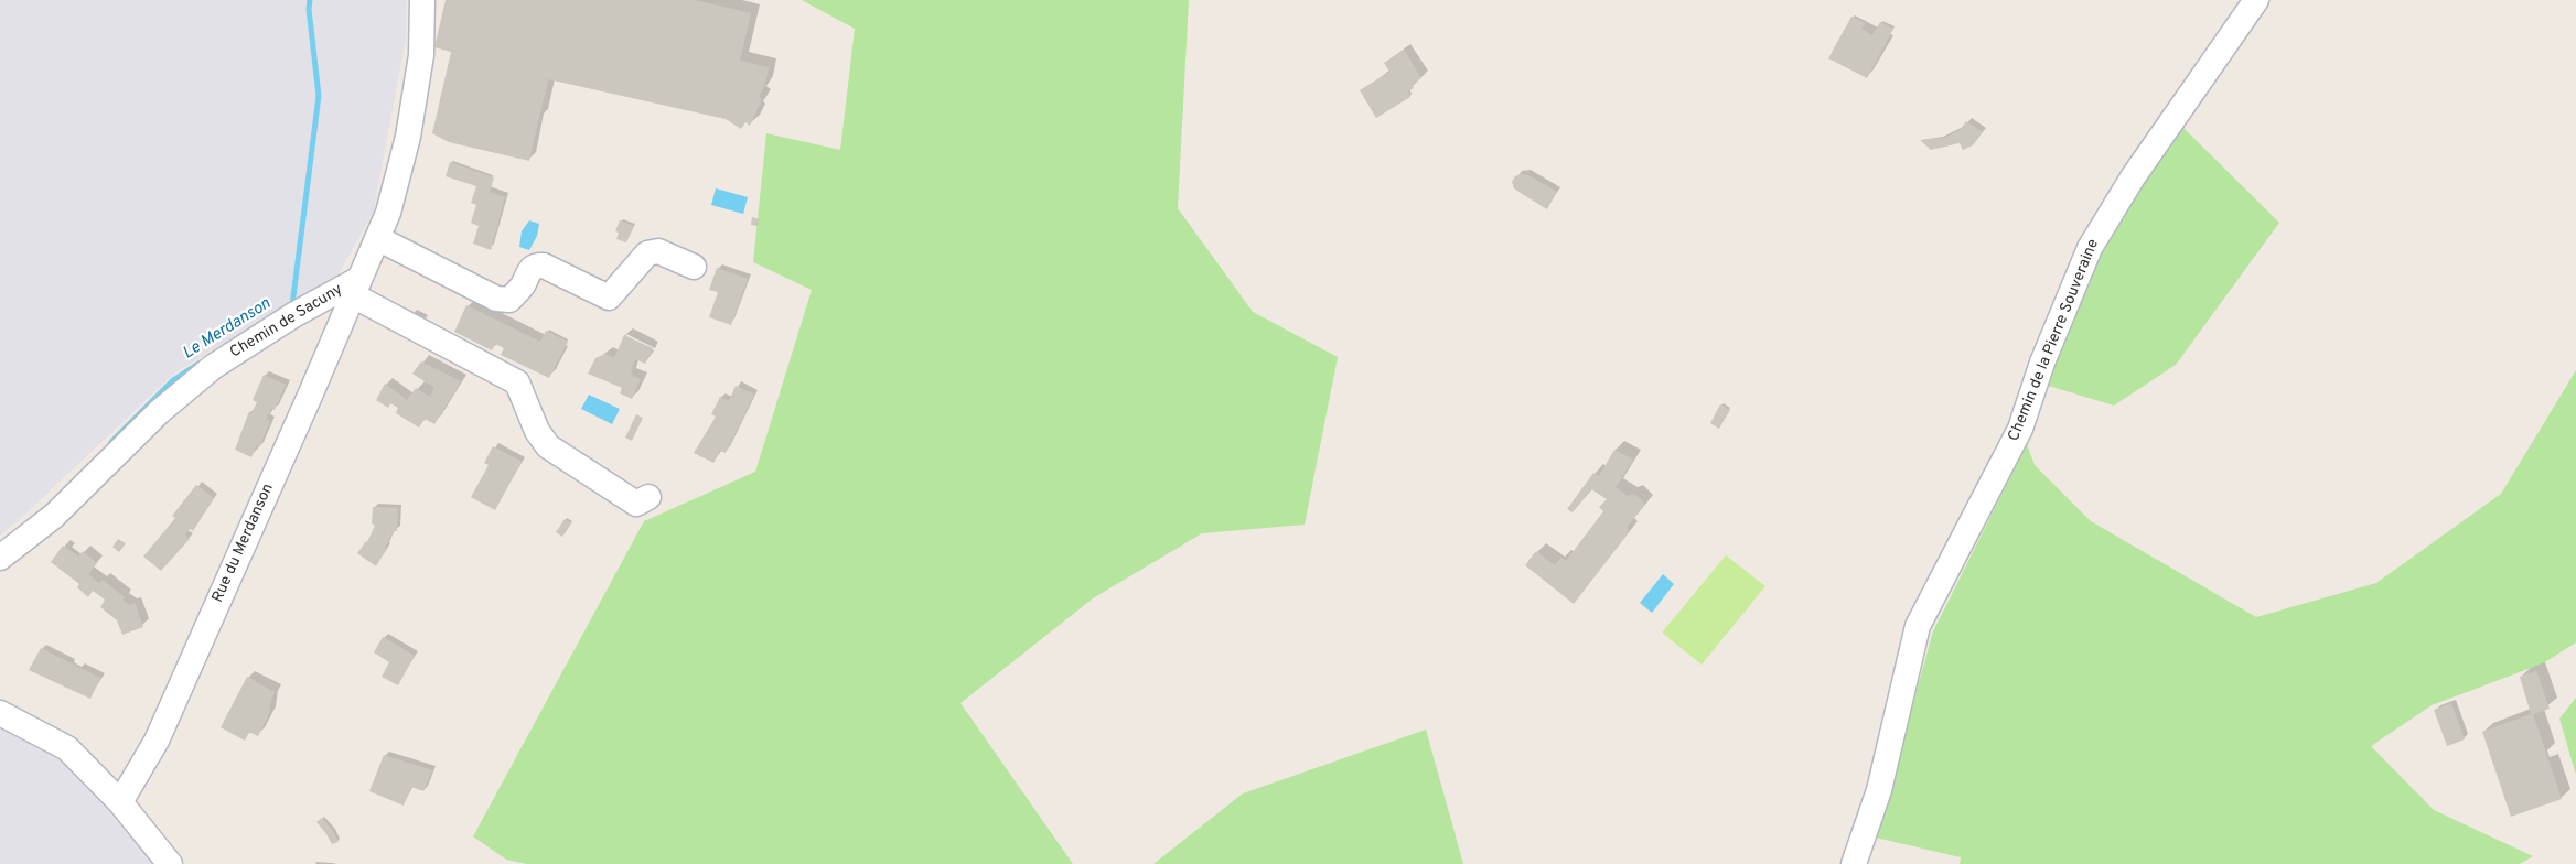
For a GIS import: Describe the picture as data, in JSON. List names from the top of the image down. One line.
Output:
{"streets":{"street":["Chemin de Sacuny","Chemin de la Pierre Souveraine","Rue du Merdanson"]},"crossings":[["Chemin de Sacuny","Rue du Merdanson"]],"water":["Le Merdanson"]}
